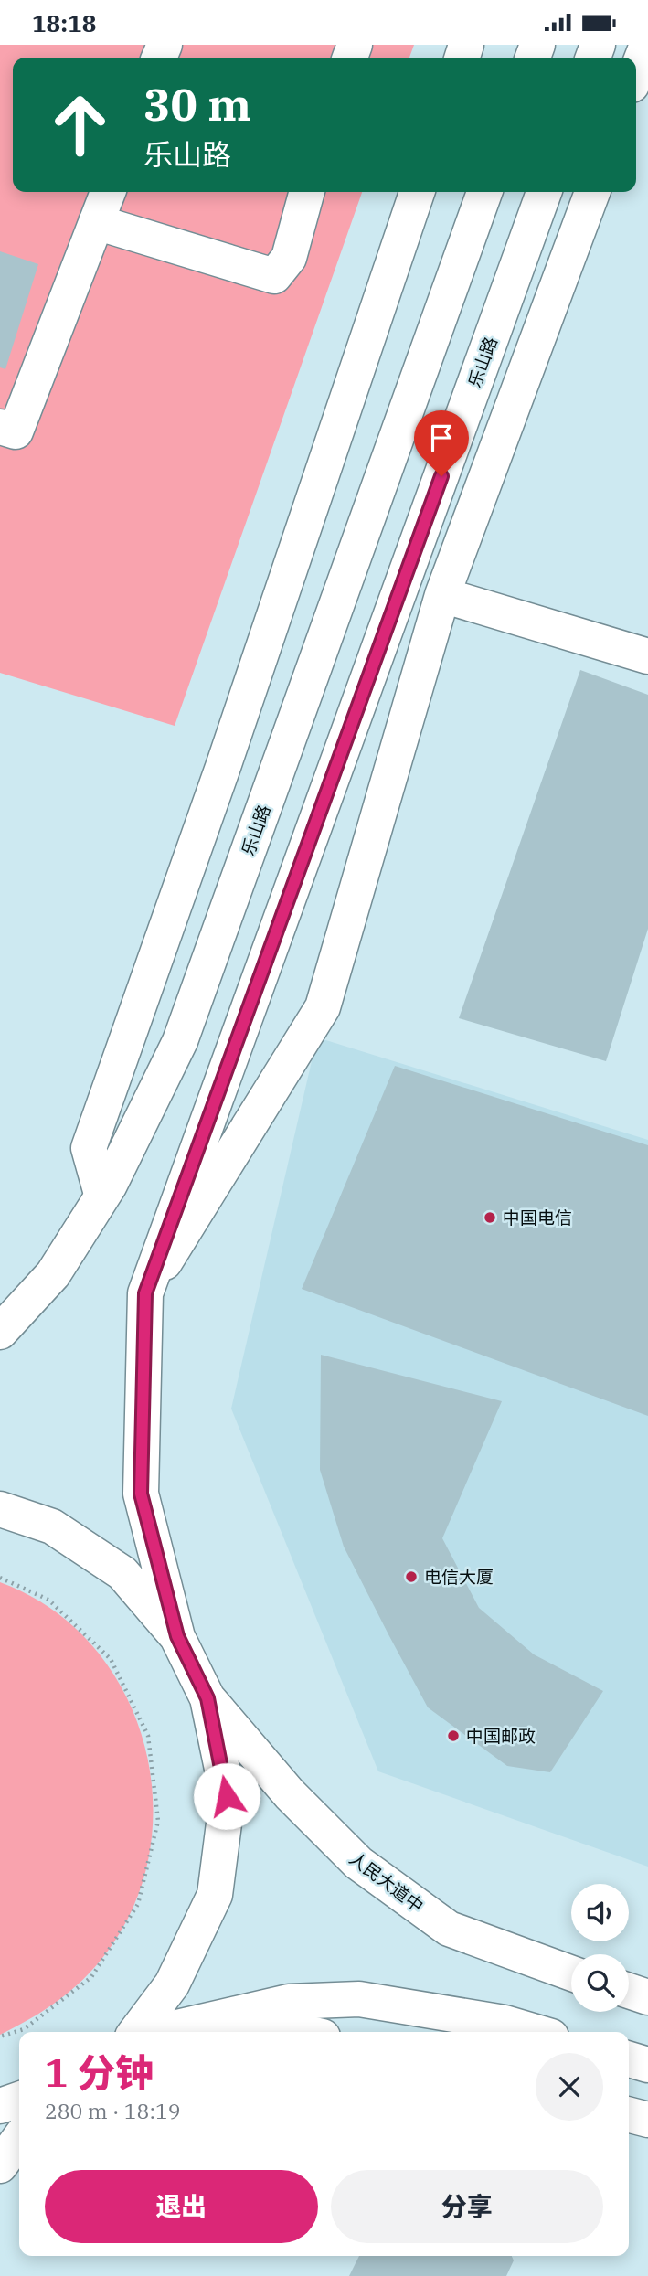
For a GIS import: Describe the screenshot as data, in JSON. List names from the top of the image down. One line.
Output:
{"streets":{"main road":["乐山路","人民大道中"]},"places":["中国电信","电信大厦","中国邮政"],"page":{"status":"18:18","turn":["30 m","乐山路"],"heading":["1 分钟","280 m · 18:19"],"buttons":["退出","分享"]}}
